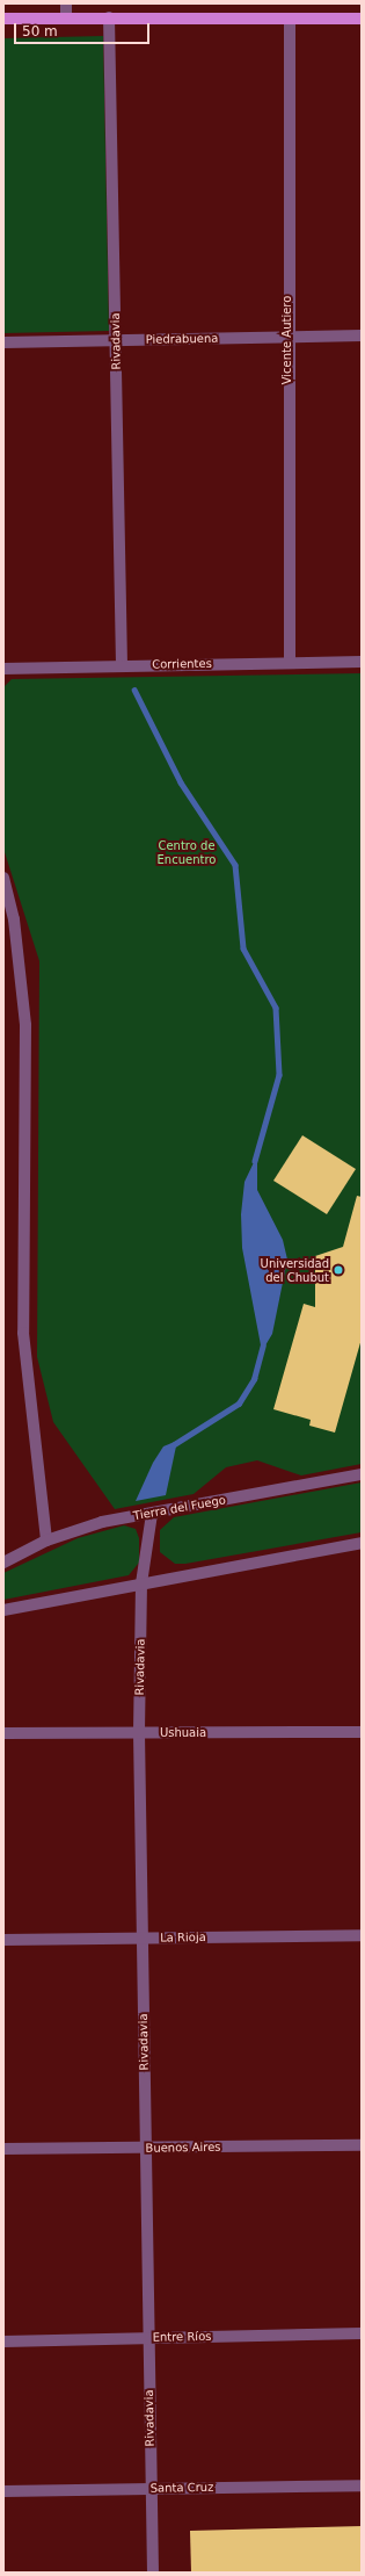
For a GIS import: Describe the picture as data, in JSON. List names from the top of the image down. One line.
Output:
{"streets":{"street":["Piedrabuena","Vicente Autiero","Rivadavia","Corrientes","Tierra del Fuego","Ushuaia","La Rioja","Buenos Aires","Entre Ríos","Santa Cruz"]},"crossings":[["Piedrabuena","Vicente Autiero"],["Piedrabuena","Rivadavia"],["Vicente Autiero","Corrientes"],["Rivadavia","Corrientes"],["Rivadavia","Tierra del Fuego"],["Rivadavia","Ushuaia"],["Rivadavia","La Rioja"],["Rivadavia","Buenos Aires"],["Rivadavia","Entre Ríos"],["Rivadavia","Santa Cruz"]],"parks":["Centro de Encuentro"],"places":["Universidad del Chubut"],"scale_bar":"50 m"}
